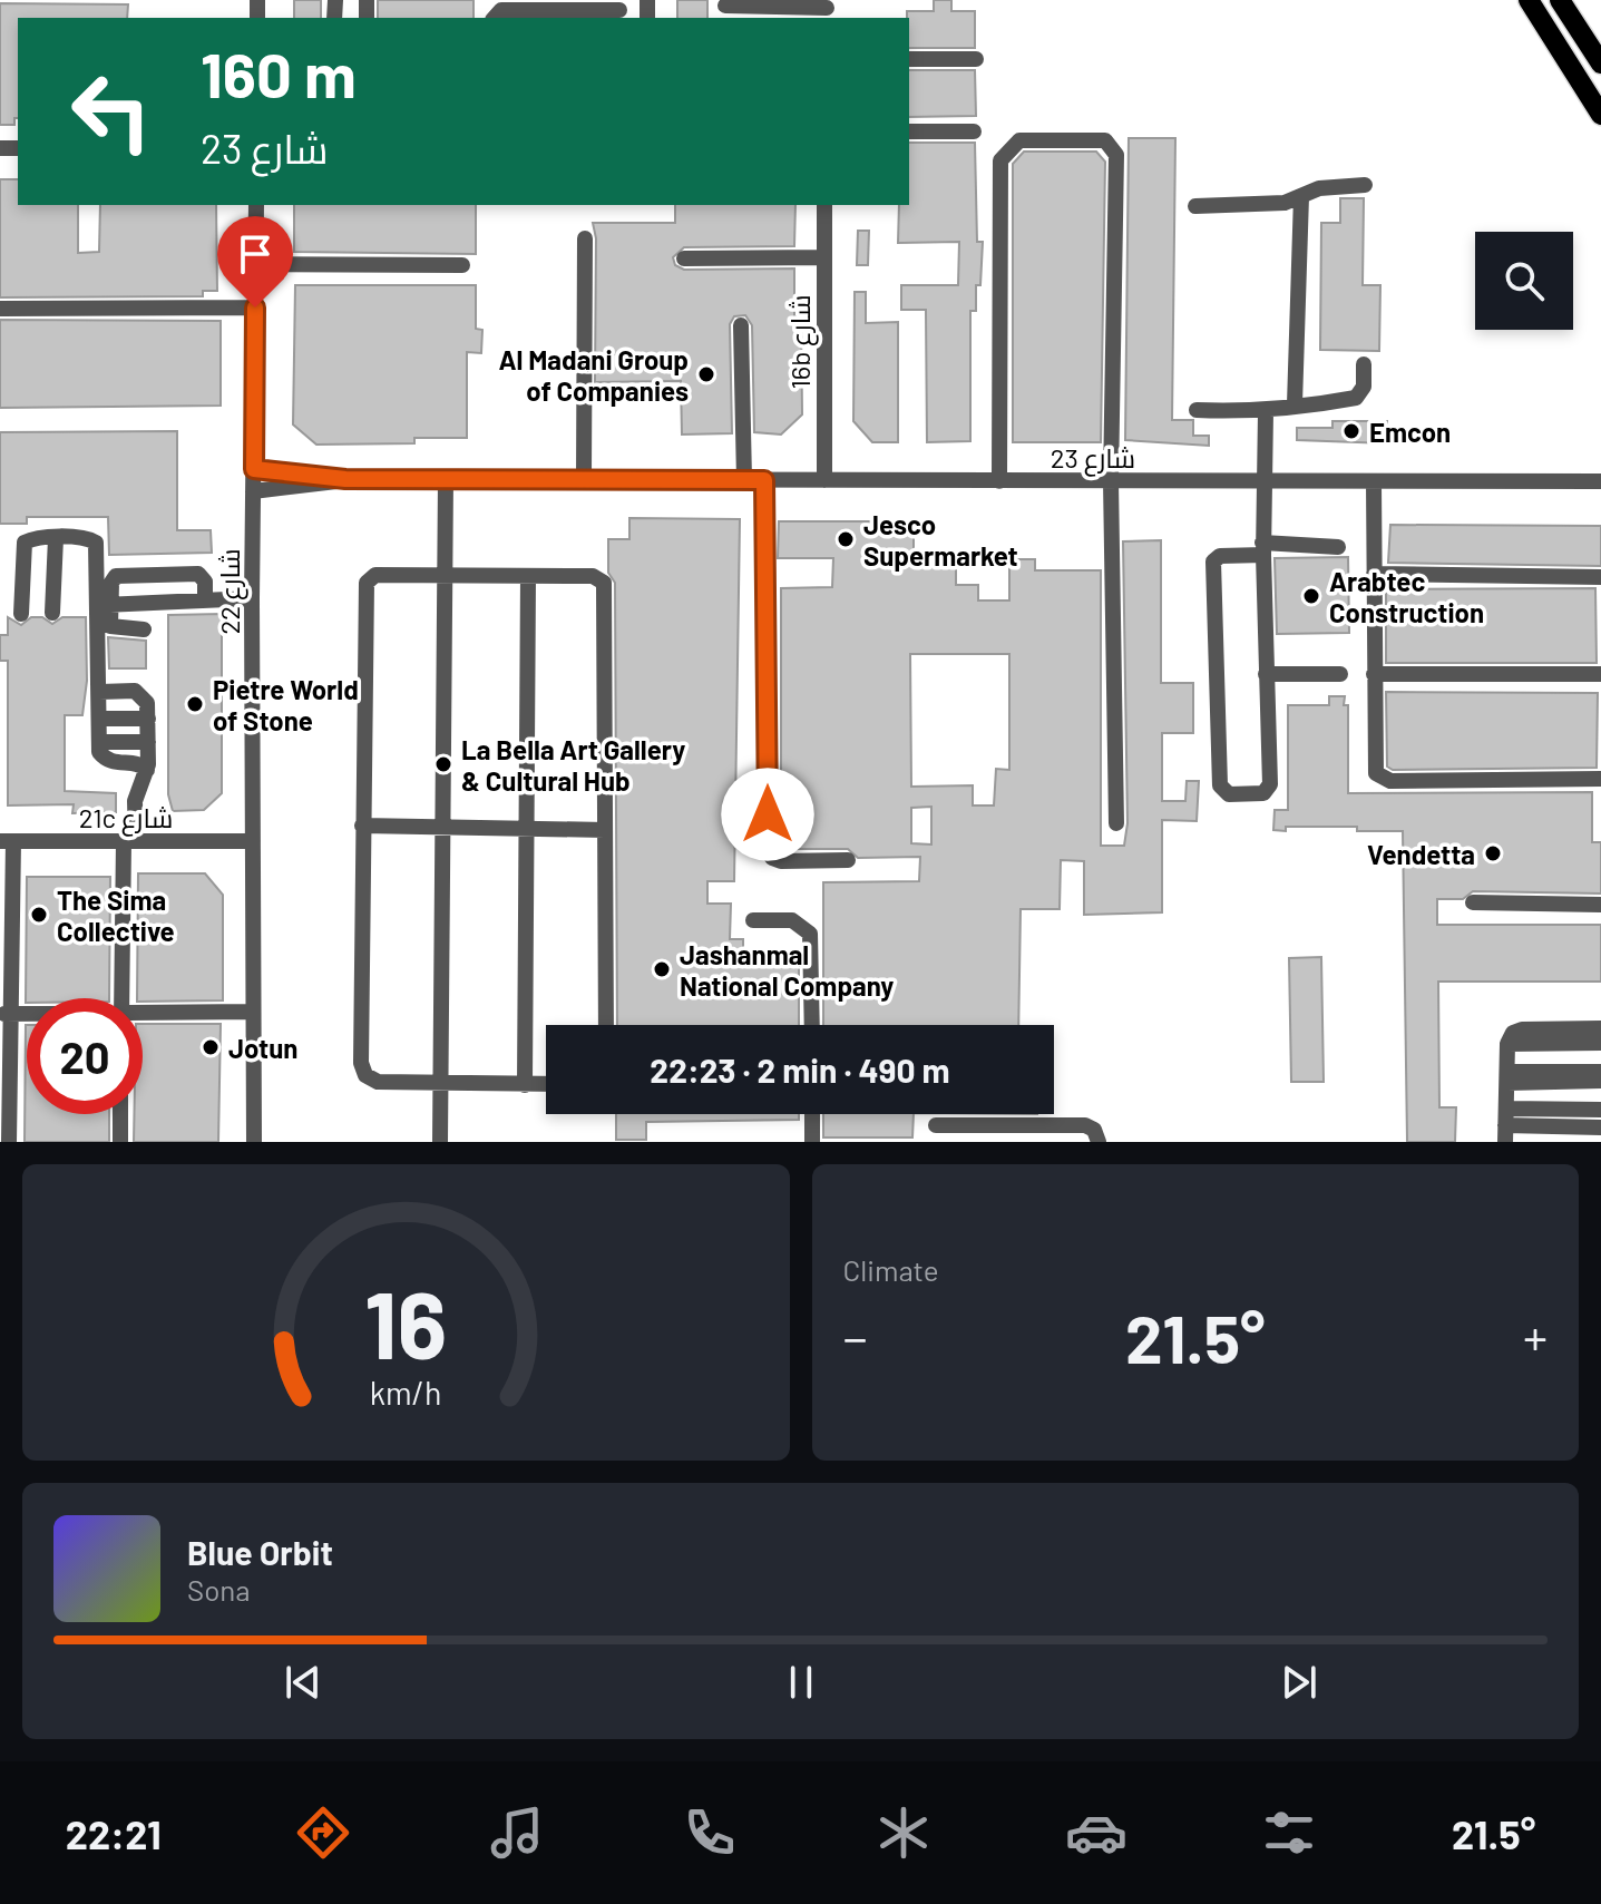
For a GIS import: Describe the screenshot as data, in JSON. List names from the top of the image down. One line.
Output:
{"streets":{"street":["16b شارع","شارع 23","شارع 22","21c شارع"]},"crossings":[["16b شارع","شارع 23"],["شارع 23","شارع 22"],["شارع 22","21c شارع"]],"places":["Al Madani Group of Companies","Emcon","Jesco Supermarket","Arabtec Construction","Pietre World of Stone","La Bella Art Gallery & Cultural Hub","Vendetta","The Sima Collective","Jashanmal National Company","Jotun"],"page":{"turn":["160 m","شارع 23"],"limit":"20","trip":"22:23 · 2 min · 490 m","tile":"Climate","heat":["−","21.5°","+"],"song":["Blue Orbit","Sona"],"tabs":["22:21","21.5°"],"gauge":["16","km/h"]}}
